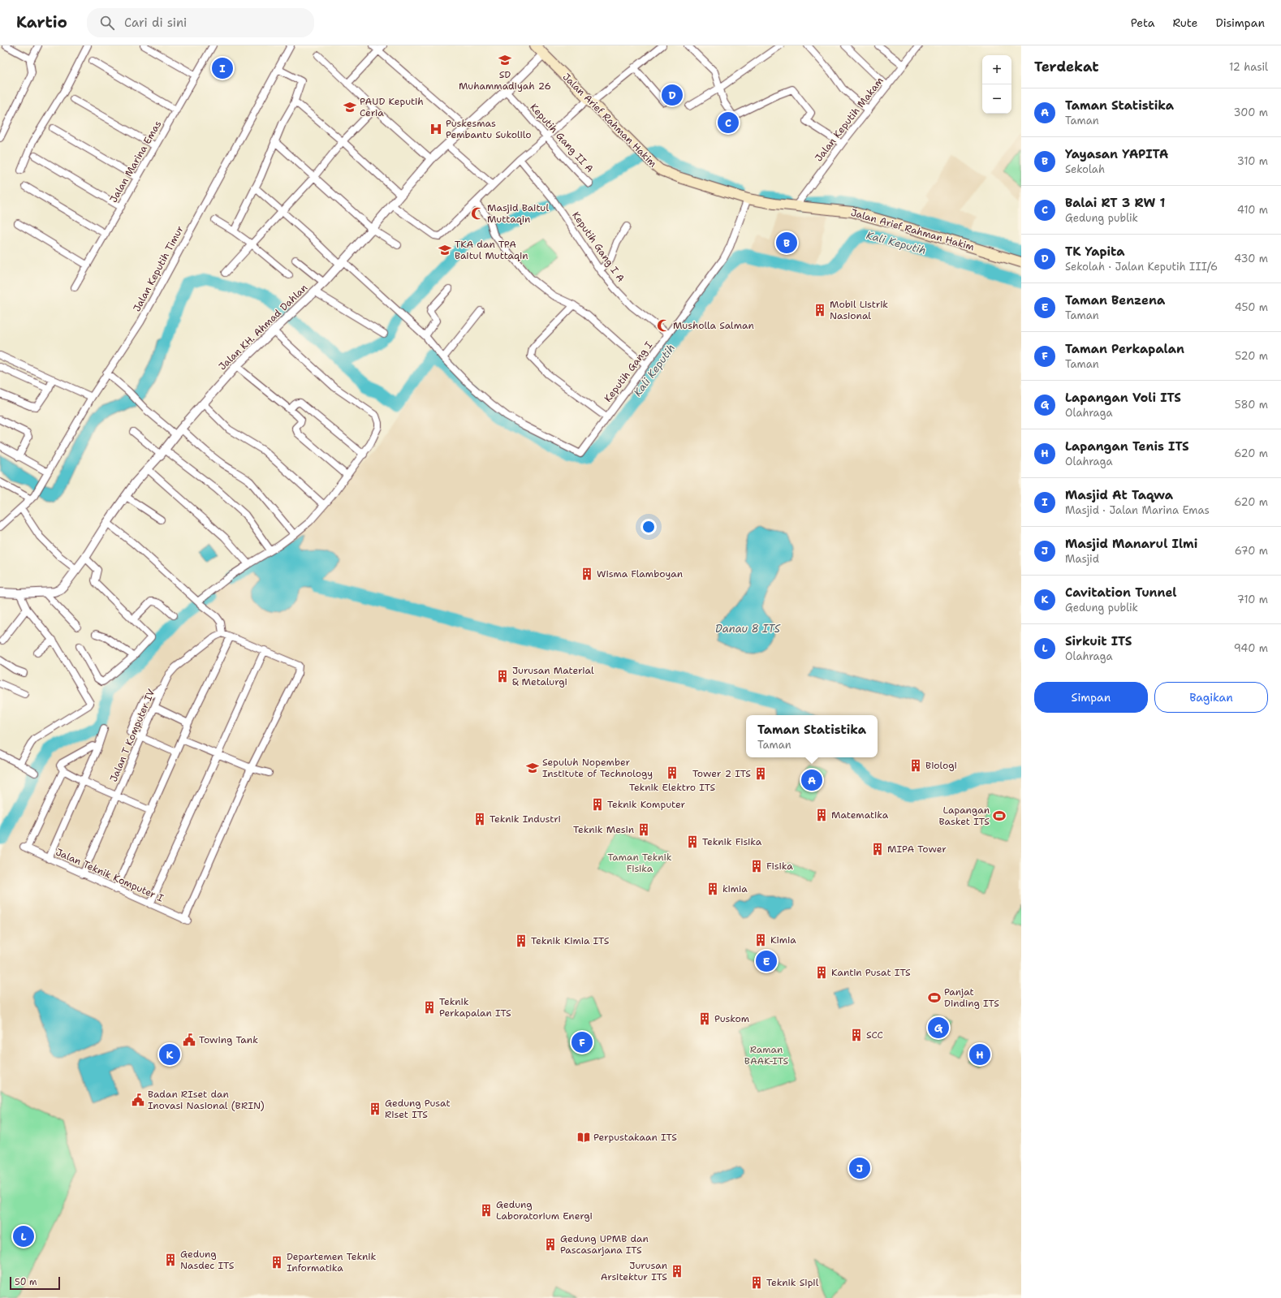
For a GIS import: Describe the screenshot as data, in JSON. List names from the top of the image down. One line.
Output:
{"streets":{"main road":["Jalan Arief Rahman Hakim"],"street":["Jalan Keputih Makam","Keputih Gang II A","Jalan Marina Emas","Keputih Gang I A","Jalan Keputih Timur","Jalan KH. Ahmad Dahlan","Keputih Gang I","Jalan T Komputer IV","Jalan Teknik Komputer I"]},"crossings":[["Jalan Keputih Makam","Jalan Arief Rahman Hakim"],["Jalan Arief Rahman Hakim","Jalan KH. Ahmad Dahlan"],["Jalan Arief Rahman Hakim","Keputih Gang I"],["Keputih Gang II A","Jalan KH. Ahmad Dahlan"],["Keputih Gang I A","Keputih Gang I"],["Jalan T Komputer IV","Jalan Teknik Komputer I"]],"water":["Kali Keputih","Danau 8 ITS"],"parks":["Taman Teknik Fisika","Raman BAAK-ITS"],"places":{"school or university":["SD Muhammadiyah 26","PAUD Keputih Ceria","TKA dan TPA Baitul Muttaqin","Sepuluh Nopember Institute of Technology"],"hospital":["Puskesmas Pembantu Sukolilo"],"mosque":["Masjid Baitul Muttaqin","Musholla Salman"],"building":["Mobil Listrik Nasional","Wisma Flamboyan","Jurusan Material & Metalurgi","Biologi","Teknik Elektro ITS","Tower 2 ITS","Teknik Komputer","Matematika","Teknik Industri","Teknik Mesin","Teknik Fisika","MIPA Tower","Fisika","kimia","Kimia","Teknik Kimia ITS","Kantin Pusat ITS","Teknik Perkapalan ITS","Puskom","SCC","Gedung Pusat Riset ITS","Gedung Laboratorium Energi","Gedung UPMB dan Pascasarjana ITS","Gedung Nasdec ITS","Departemen Teknik Informatika","Jurusan Arsitektur ITS","Teknik Sipil"],"sports":["Lapangan Basket ITS","Panjat Dinding ITS"],"public building":["Towing Tank","Badan RIset dan Inovasi Nasional (BRIN)"],"library":["Perpustakaan ITS"]},"scale_bar":"50 m","page":{"header":"Kartio","search":"Cari di sini","nav":["Peta","Rute","Disimpan"],"heading":["Terdekat","12 hasil"],"map_buttons":["+","−"],"pins":["I","D","C","B","A","E","G","F","H","K","J","L"],"list":[{"mark":"A","name":"Taman Statistika","note":"Taman","value":"300 m"},{"mark":"B","name":"Yayasan YAPITA","note":"Sekolah","value":"310 m"},{"mark":"C","name":"Balai RT 3 RW 1","note":"Gedung publik","value":"410 m"},{"mark":"D","name":"TK Yapita","note":"Sekolah · Jalan Keputih III/6","value":"430 m"},{"mark":"E","name":"Taman Benzena","note":"Taman","value":"450 m"},{"mark":"F","name":"Taman Perkapalan","note":"Taman","value":"520 m"},{"mark":"G","name":"Lapangan Voli ITS","note":"Olahraga","value":"580 m"},{"mark":"H","name":"Lapangan Tenis ITS","note":"Olahraga","value":"620 m"},{"mark":"I","name":"Masjid At Taqwa","note":"Masjid · Jalan Marina Emas","value":"620 m"},{"mark":"J","name":"Masjid Manarul Ilmi","note":"Masjid","value":"670 m"},{"mark":"K","name":"Cavitation Tunnel","note":"Gedung publik","value":"710 m"},{"mark":"L","name":"Sirkuit ITS","note":"Olahraga","value":"940 m"}],"buttons":["Simpan","Bagikan"],"popup":["Taman Statistika","Taman"],"scale":"50 m"}}
